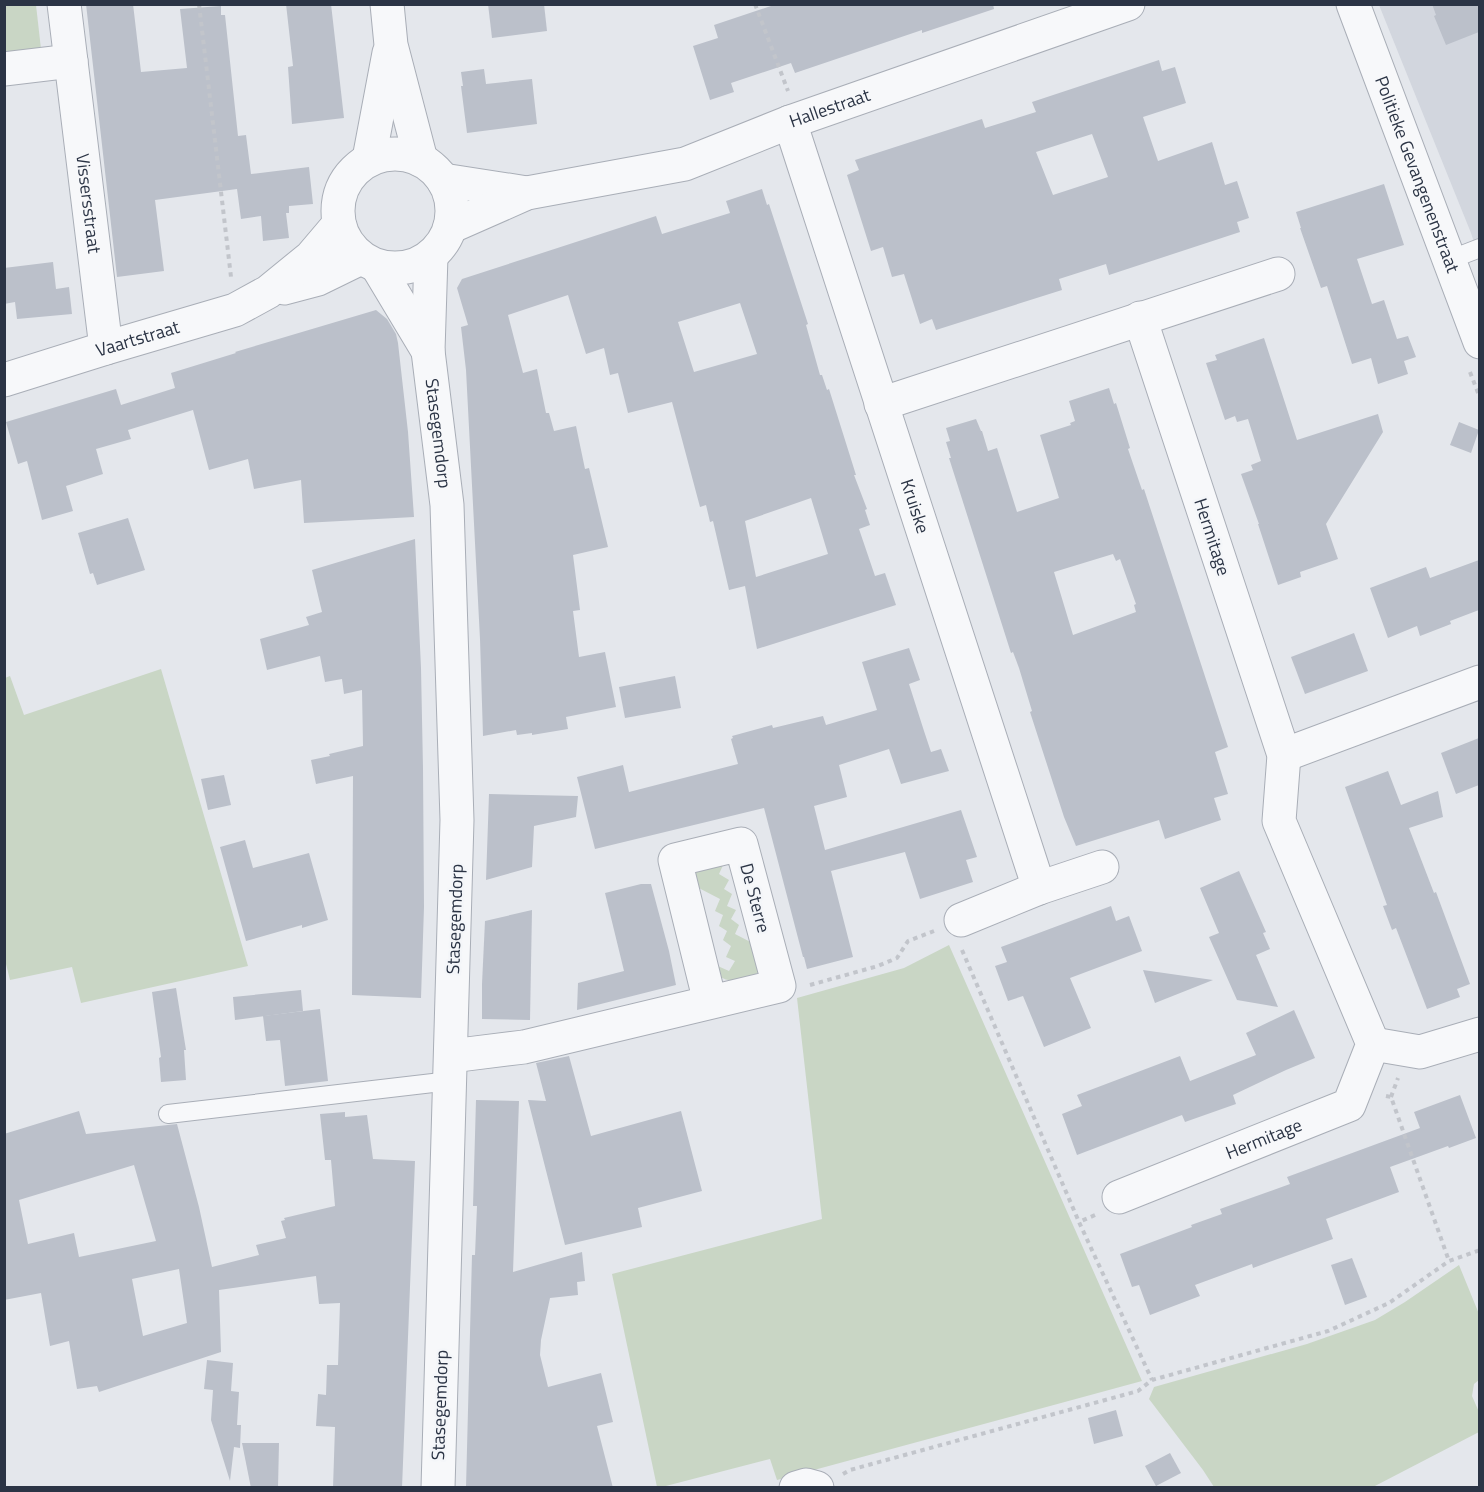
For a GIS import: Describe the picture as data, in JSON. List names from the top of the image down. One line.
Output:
{"streets":{"street":["Hallestraat","Politieke Gevangenenstraat","Vissersstraat","Vaartstraat","Stasegemdorp","Kruiske","Hermitage","De Sterre"]},"crossings":[["Hallestraat","Vaartstraat"],["Hallestraat","Stasegemdorp"],["Hallestraat","Kruiske"],["Vissersstraat","Vaartstraat"],["Vaartstraat","Stasegemdorp"]]}
